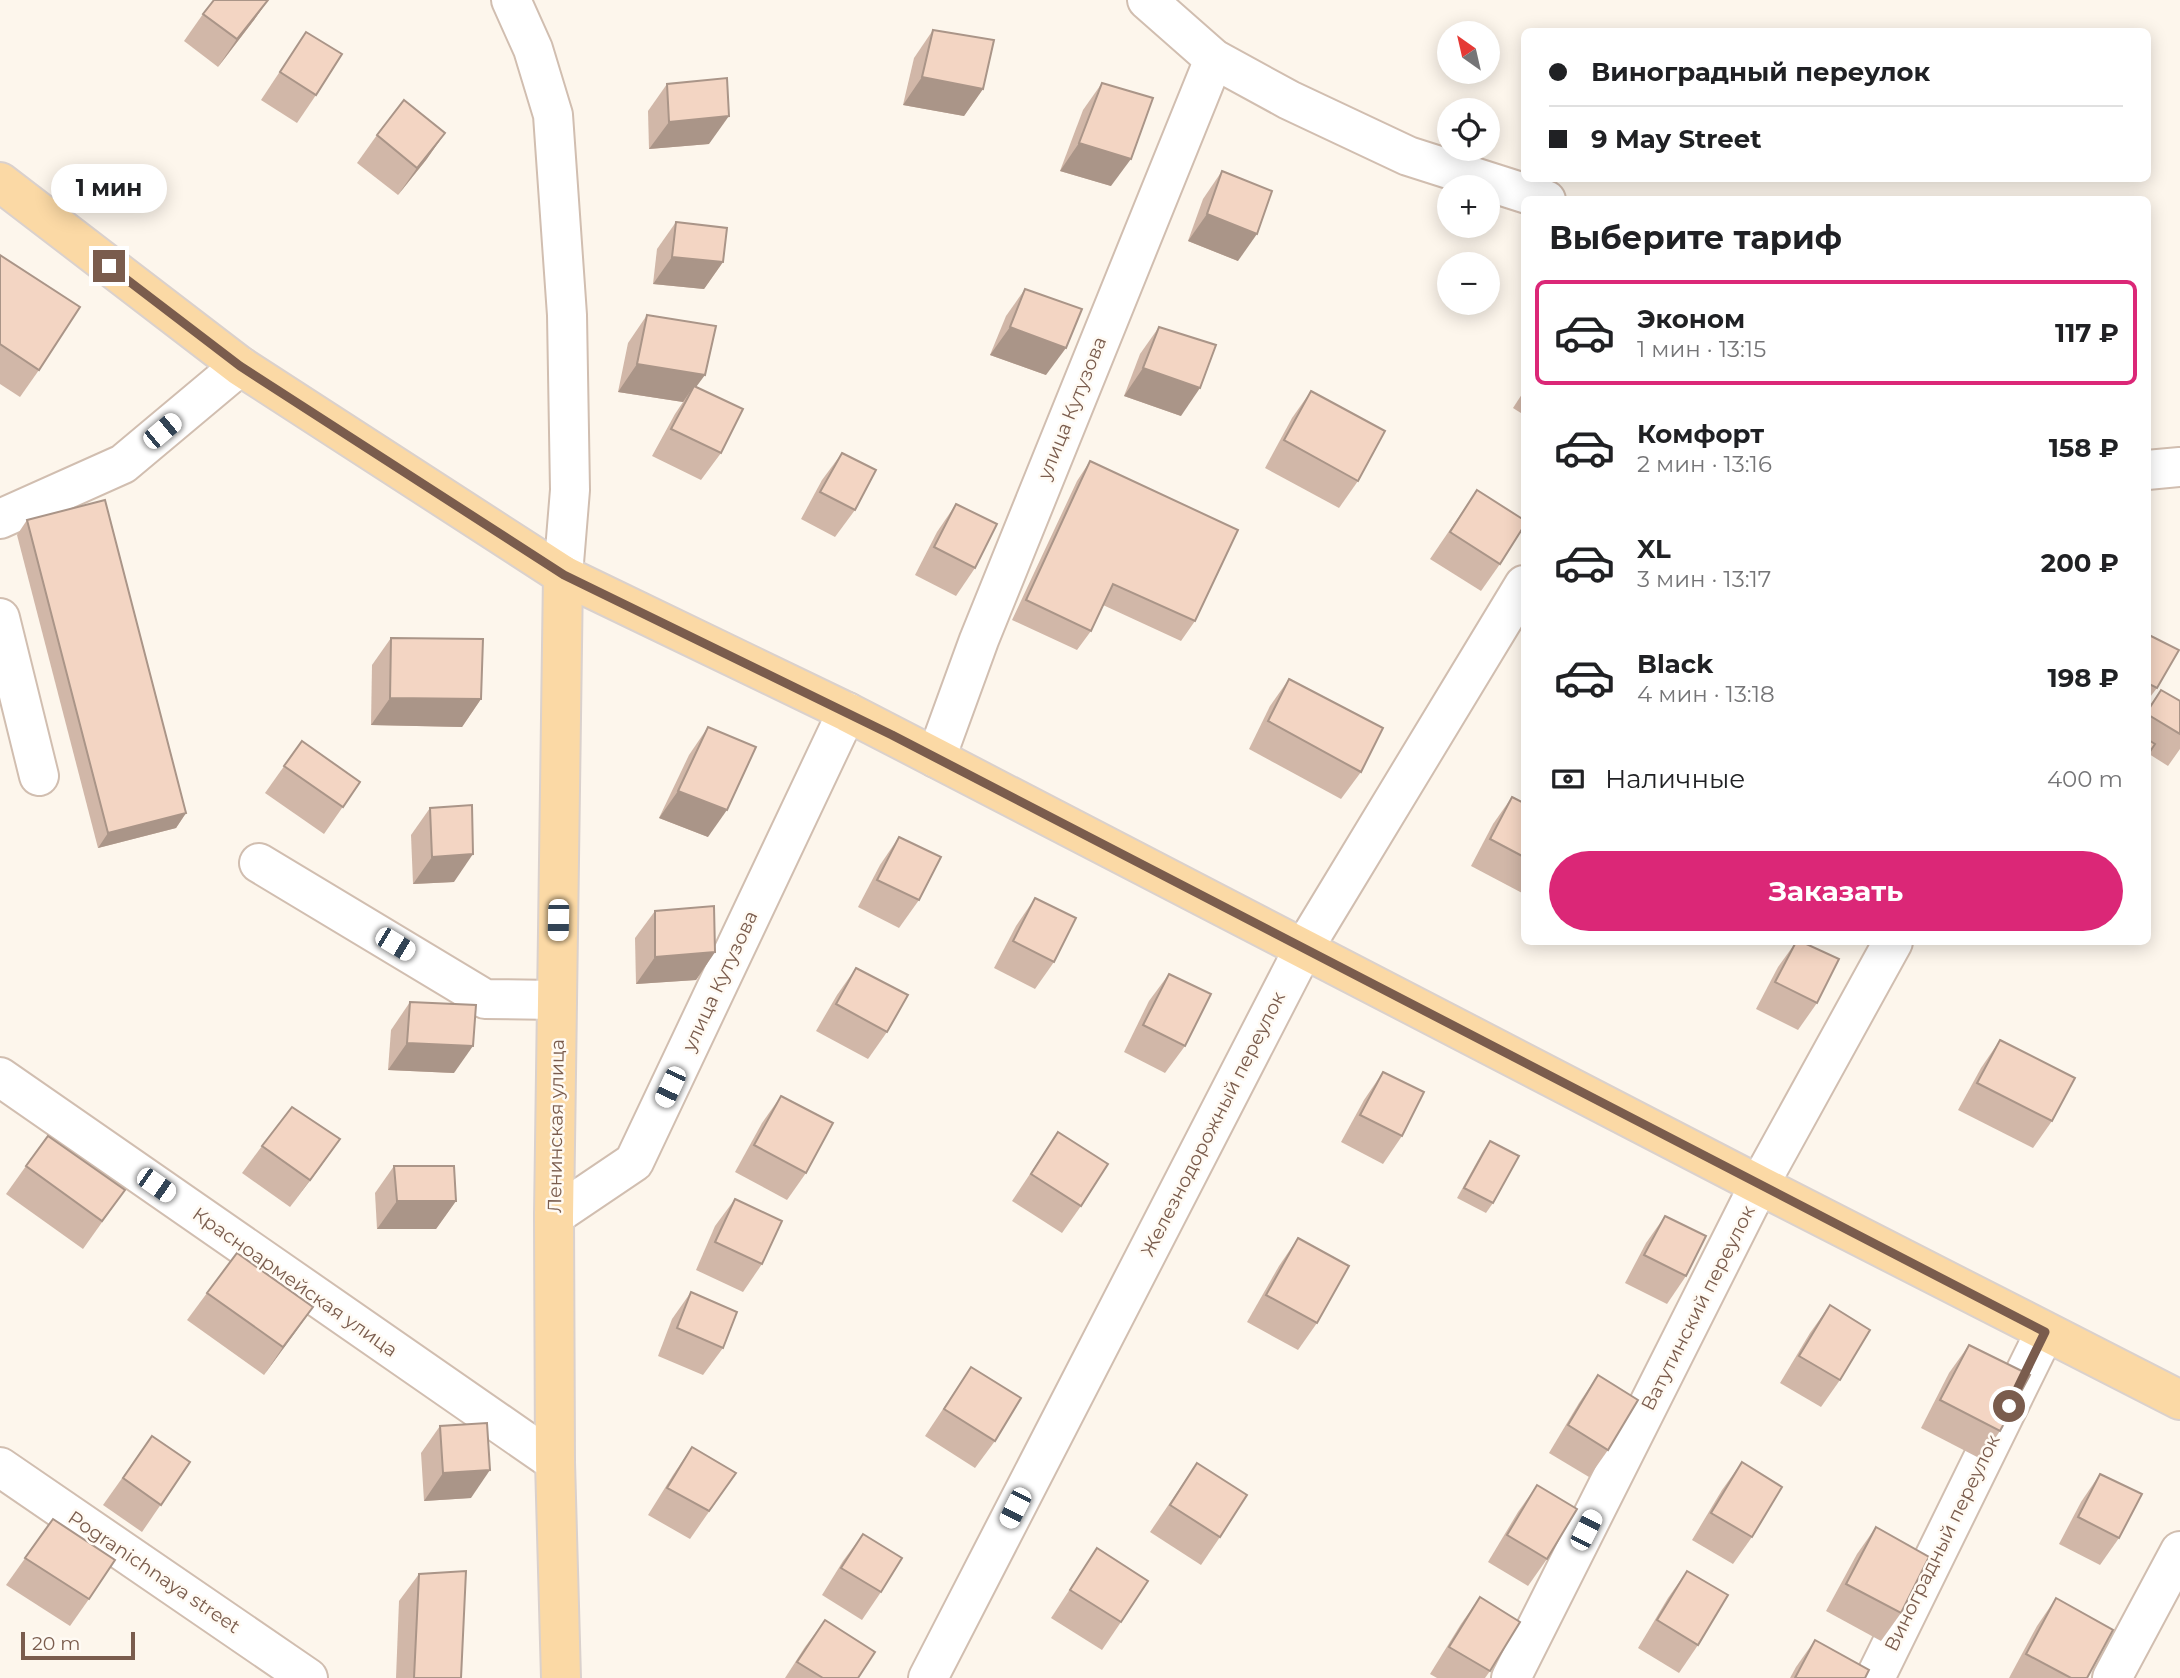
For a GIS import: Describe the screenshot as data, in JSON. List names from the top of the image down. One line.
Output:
{"streets":{"main road":["Ленинская улица"],"street":["улица Кутузова","Железнодорожный переулок","Красноармейская улица","Ватутинский переулок","Виноградный переулок","Pogranichnaya street"]},"crossings":[["улица Кутузова","Ленинская улица"],["Ленинская улица","Красноармейская улица"]],"scale_bar":"20 m","north":"top left","page":{"map_buttons":["+","−"],"banner":["Виноградный переулок","9 May Street"],"bubble":"1 мин","heading":"Выберите тариф","list":[{"name":"Эконом","note":"1 мин · 13:15","value":"117 ₽"},{"name":"Комфорт","note":"2 мин · 13:16","value":"158 ₽"},{"name":"XL","note":"3 мин · 13:17","value":"200 ₽"},{"name":"Black","note":"4 мин · 13:18","value":"198 ₽"}],"pay":["Наличные","400 m"],"buttons":"Заказать","scale":"20 m"}}
